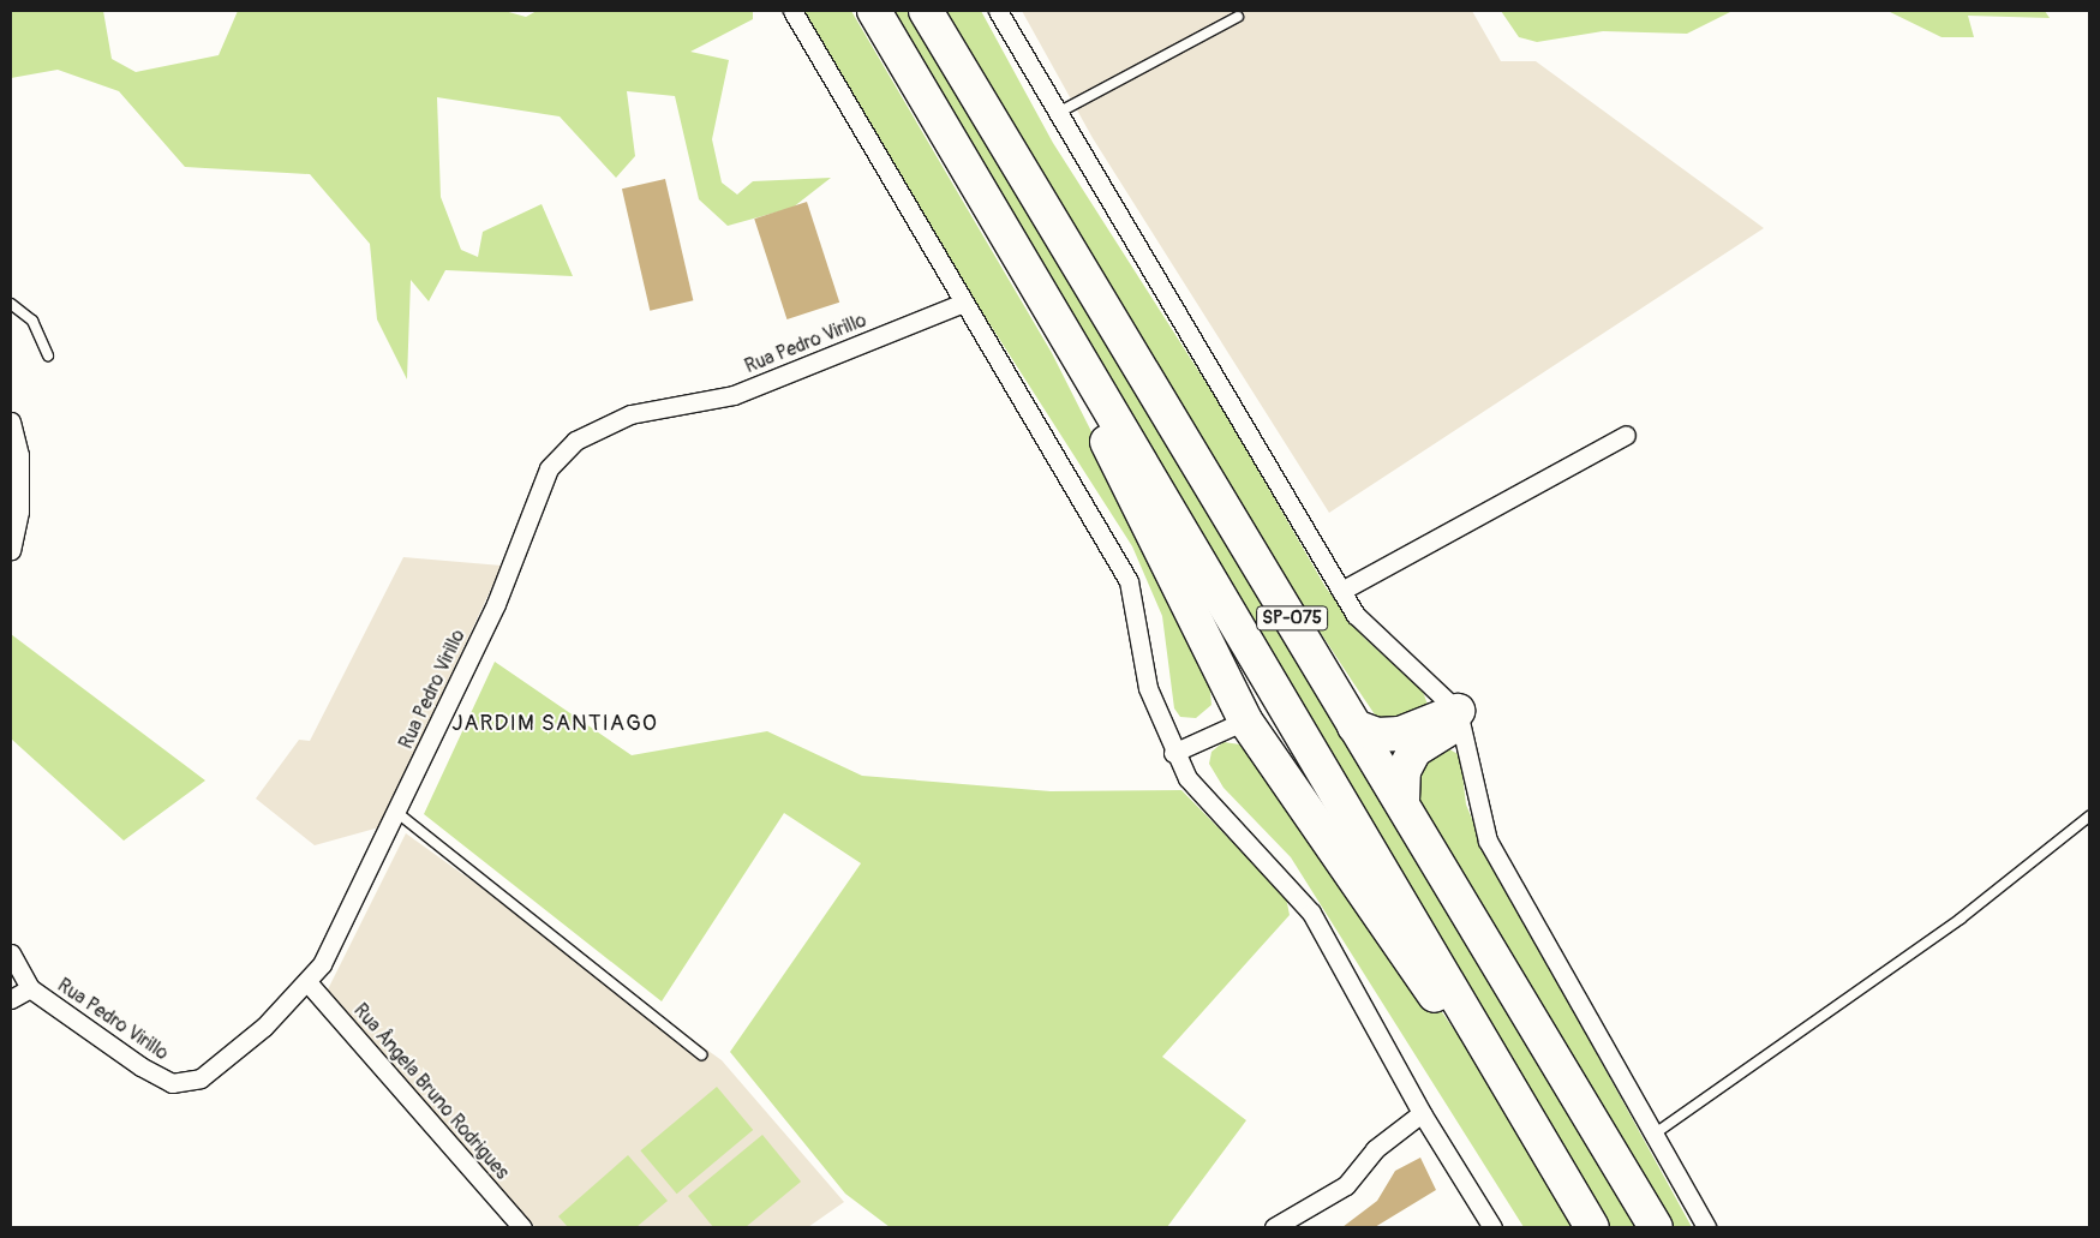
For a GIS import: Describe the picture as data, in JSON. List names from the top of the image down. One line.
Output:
{"streets":{"highway":["SP-075"],"street":["Rua Pedro Virillo","Rua Ângela Bruno Rodrigues"]},"crossings":[["Rua Pedro Virillo","Rua Ângela Bruno Rodrigues"]],"districts":["JARDIM SANTIAGO"]}
